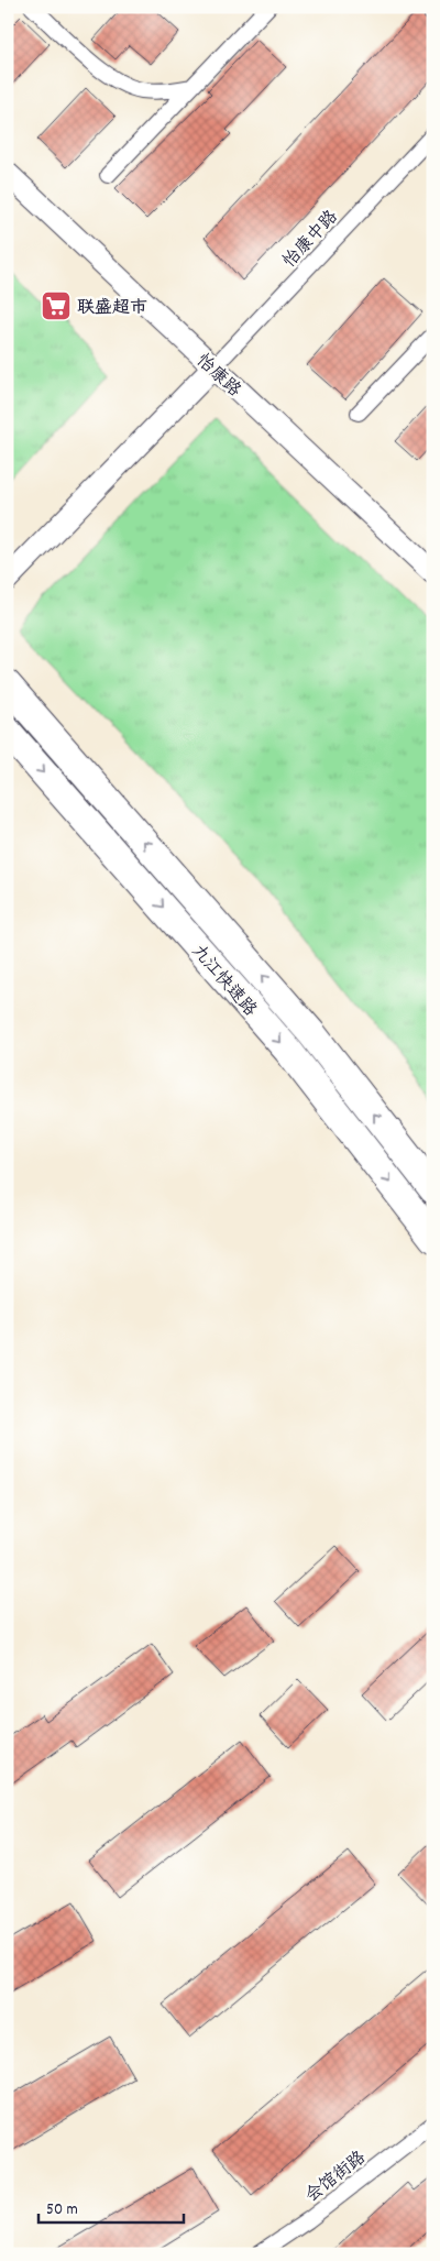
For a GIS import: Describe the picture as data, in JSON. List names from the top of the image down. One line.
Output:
{"streets":{"highway":["九江快速路"],"street":["怡康中路","怡康路","会馆街路"]},"crossings":[["怡康中路","怡康路"]],"places":{"supermarket":["联盛超市"]},"scale_bar":"50 m"}
